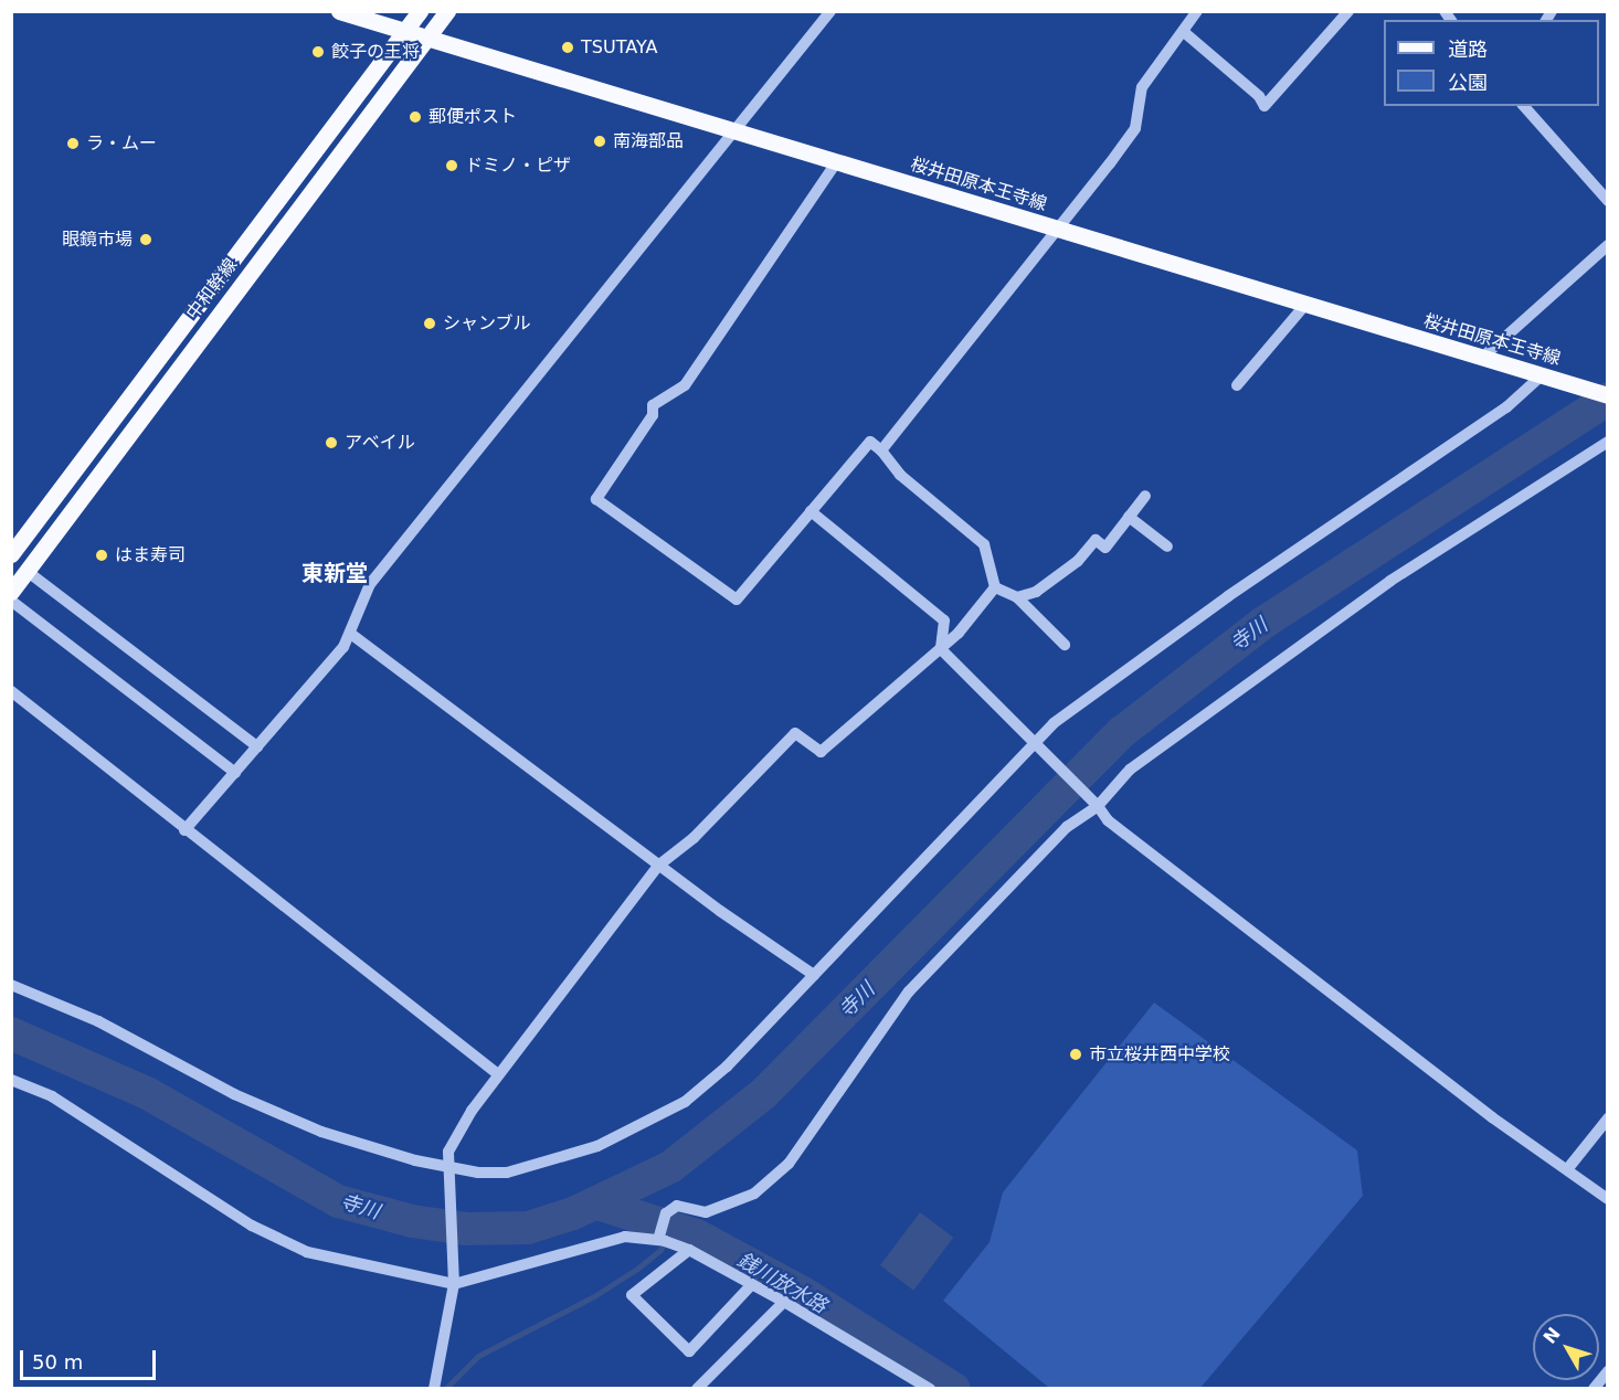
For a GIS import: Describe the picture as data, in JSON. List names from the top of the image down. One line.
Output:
{"streets":{"main road":["桜井田原本王寺線","中和幹線"]},"crossings":[["桜井田原本王寺線","中和幹線"]],"districts":["東新堂"],"water":["寺川","銭川放水路"],"places":["TSUTAYA","餃子の王将","郵便ポスト","南海部品","ラ・ムー","ドミノ・ピザ","眼鏡市場","シャンブル","アベイル","はま寿司","市立桜井西中学校"],"legend":["道路","公園"],"scale_bar":"50 m","north":"top left"}
